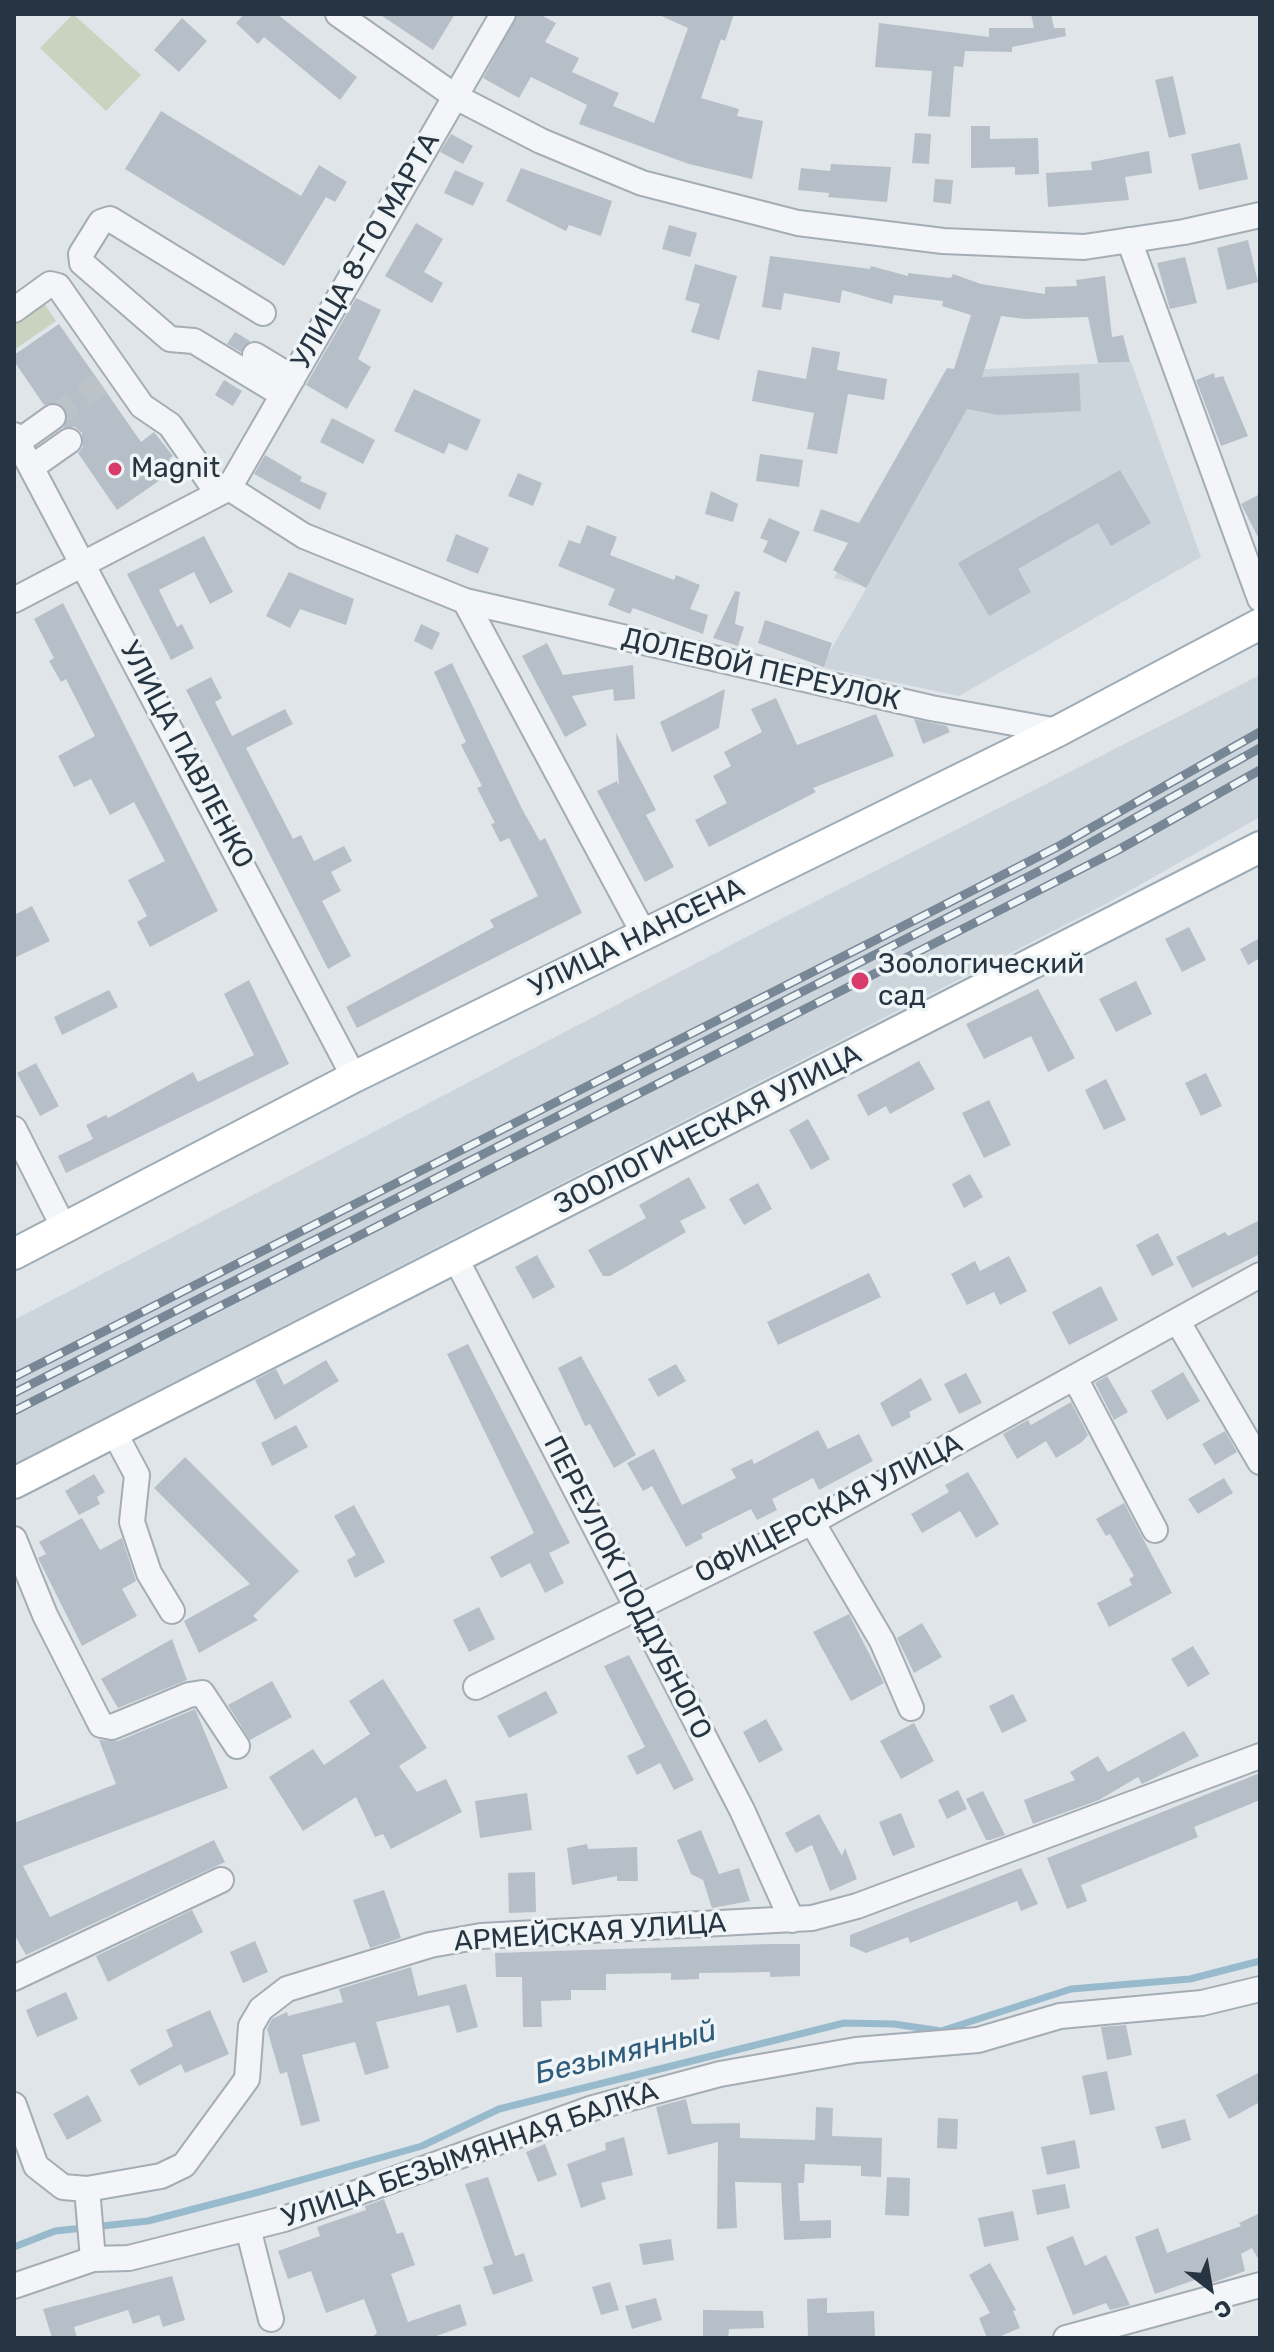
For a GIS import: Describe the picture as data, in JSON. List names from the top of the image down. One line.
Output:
{"streets":{"main road":["УЛИЦА НАНСЕНА","ЗООЛОГИЧЕСКАЯ УЛИЦА"],"street":["УЛИЦА 8-ГО МАРТА","ДОЛЕВОЙ ПЕРЕУЛОК","УЛИЦА ПАВЛЕНКО","ОФИЦЕРСКАЯ УЛИЦА","ПЕРЕУЛОК ПОДДУБНОГО","АРМЕЙСКАЯ УЛИЦА","УЛИЦА БЕЗЫМЯННАЯ БАЛКА"]},"crossings":[["УЛИЦА 8-ГО МАРТА","ДОЛЕВОЙ ПЕРЕУЛОК"],["ДОЛЕВОЙ ПЕРЕУЛОК","УЛИЦА НАНСЕНА"],["УЛИЦА ПАВЛЕНКО","УЛИЦА НАНСЕНА"],["ЗООЛОГИЧЕСКАЯ УЛИЦА","ПЕРЕУЛОК ПОДДУБНОГО"],["ОФИЦЕРСКАЯ УЛИЦА","ПЕРЕУЛОК ПОДДУБНОГО"],["ПЕРЕУЛОК ПОДДУБНОГО","АРМЕЙСКАЯ УЛИЦА"]],"water":["Безымянный"],"places":["Magnit","Зоологический сад"],"north":"bottom right"}
